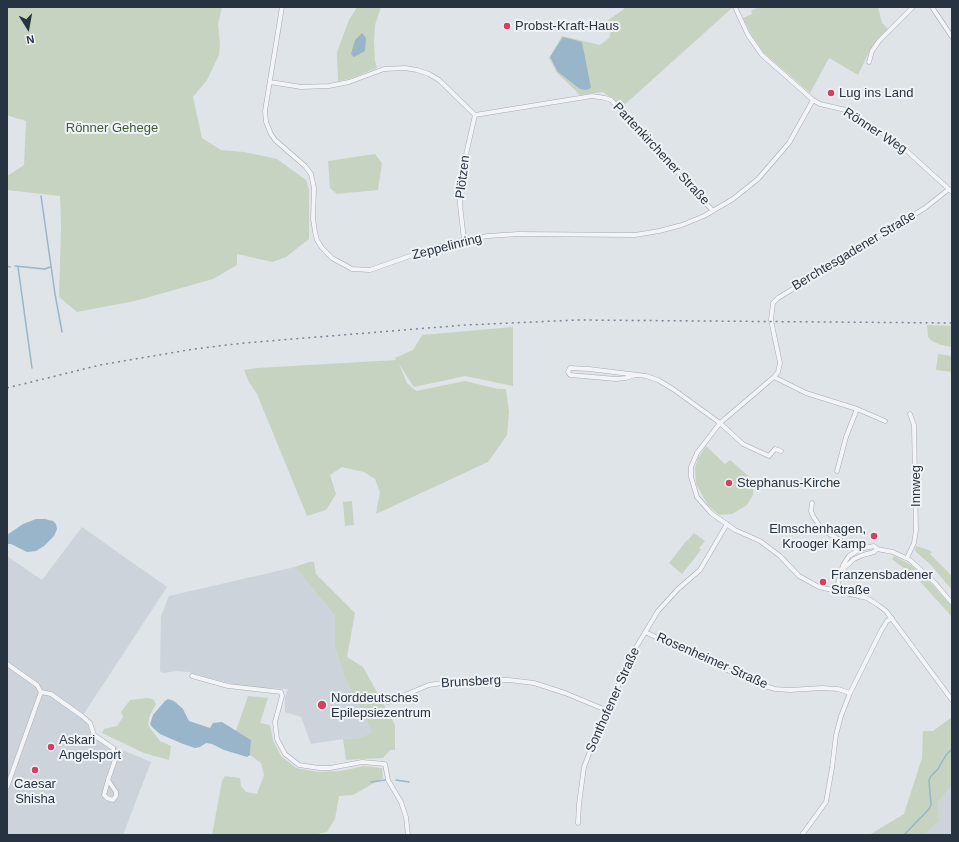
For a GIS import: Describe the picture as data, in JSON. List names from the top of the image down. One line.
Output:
{"streets":{"street":["Rönner Weg","Partenkirchener Straße","Plötzen","Zeppelinring","Berchtesgadener Straße","Innweg","Rosenheimer Straße","Brunsberg","Sonthofener Straße"]},"crossings":[["Rönner Weg","Zeppelinring"],["Rönner Weg","Berchtesgadener Straße"],["Partenkirchener Straße","Plötzen"],["Partenkirchener Straße","Zeppelinring"],["Plötzen","Zeppelinring"],["Rosenheimer Straße","Sonthofener Straße"],["Brunsberg","Sonthofener Straße"]],"parks":["Rönner Gehege"],"places":["Probst-Kraft-Haus","Lug ins Land","Stephanus-Kirche","Elmschenhagen, Krooger Kamp","Franzensbadener Straße","Norddeutsches Epilepsiezentrum","Askari Angelsport","Caesar Shisha"],"north":"bottom"}
